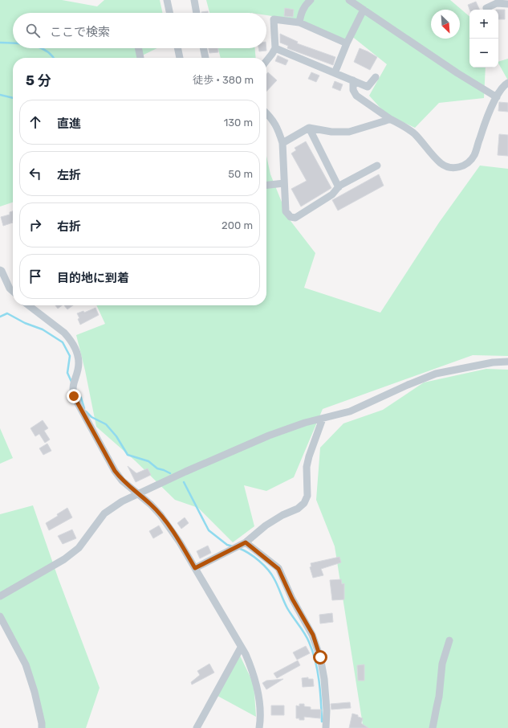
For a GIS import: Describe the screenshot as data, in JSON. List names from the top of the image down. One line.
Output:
{"north":"bottom right","page":{"map_buttons":["+","−"],"search":"ここで検索","heading":["5 分","徒歩 · 380 m"],"list":[["直進","130 m"],["左折","50 m"],["右折","200 m"],"目的地に到着"]}}
